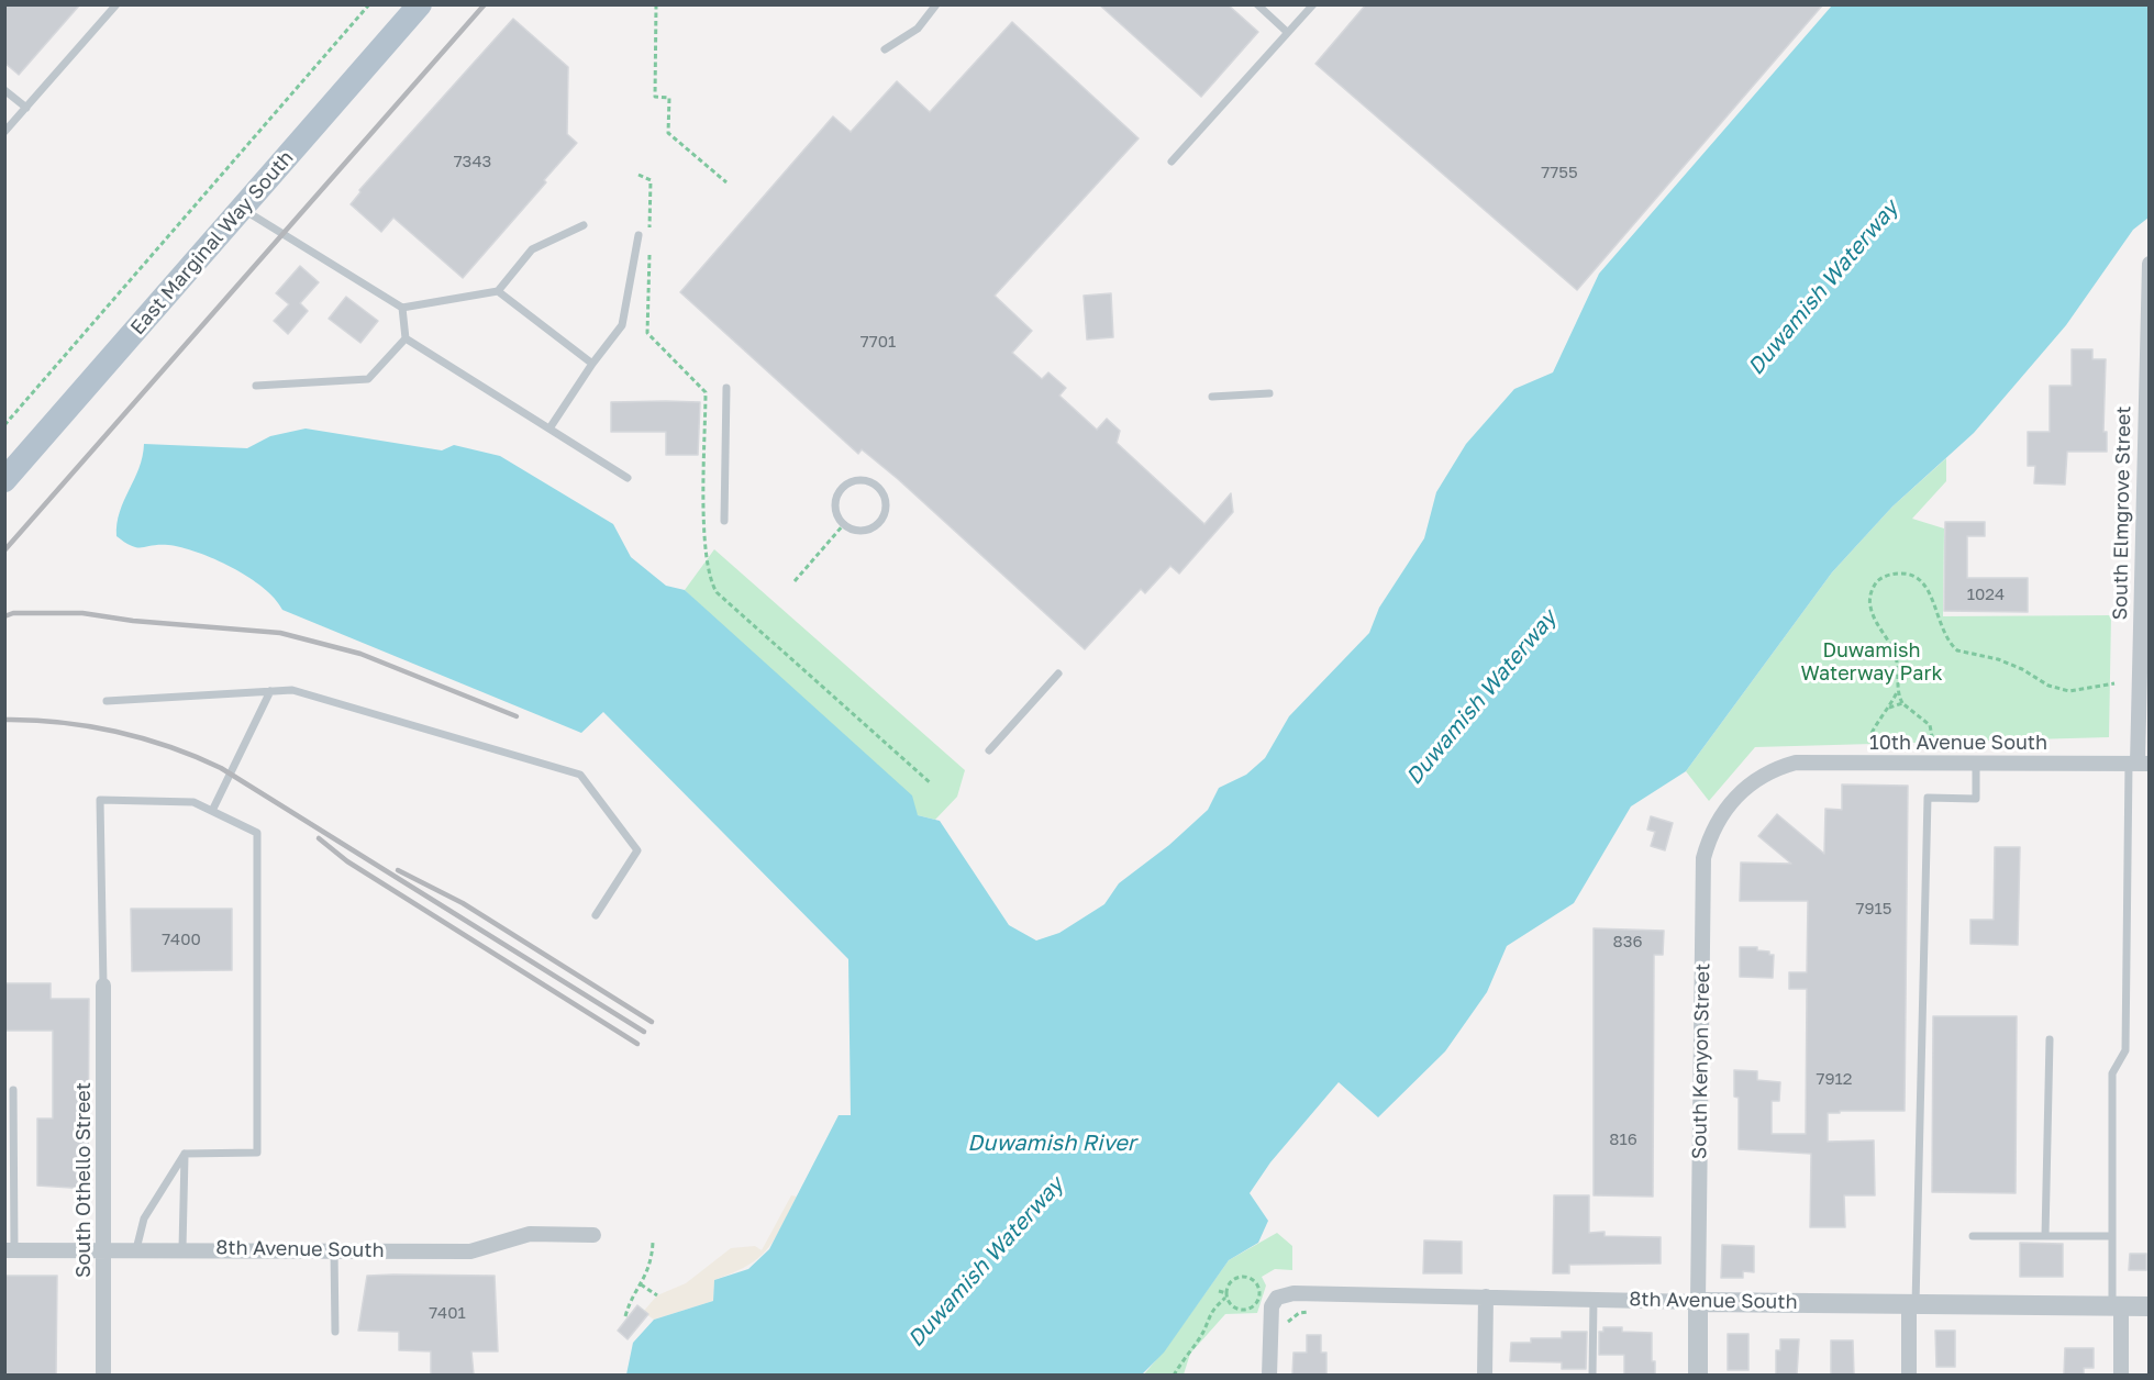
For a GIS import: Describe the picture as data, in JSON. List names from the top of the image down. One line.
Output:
{"streets":{"main road":["East Marginal Way South"],"street":["South Elmgrove Street","10th Avenue South","South Kenyon Street","South Othello Street","8th Avenue South"]},"crossings":[["South Elmgrove Street","10th Avenue South"],["10th Avenue South","South Kenyon Street"],["South Kenyon Street","8th Avenue South"],["South Othello Street","8th Avenue South"]],"water":["Duwamish Waterway","Duwamish River"],"parks":["Duwamish Waterway Park"],"house_numbers":["7343","7755","7701","1024","7915","7400","836","7912","816","7401"]}
